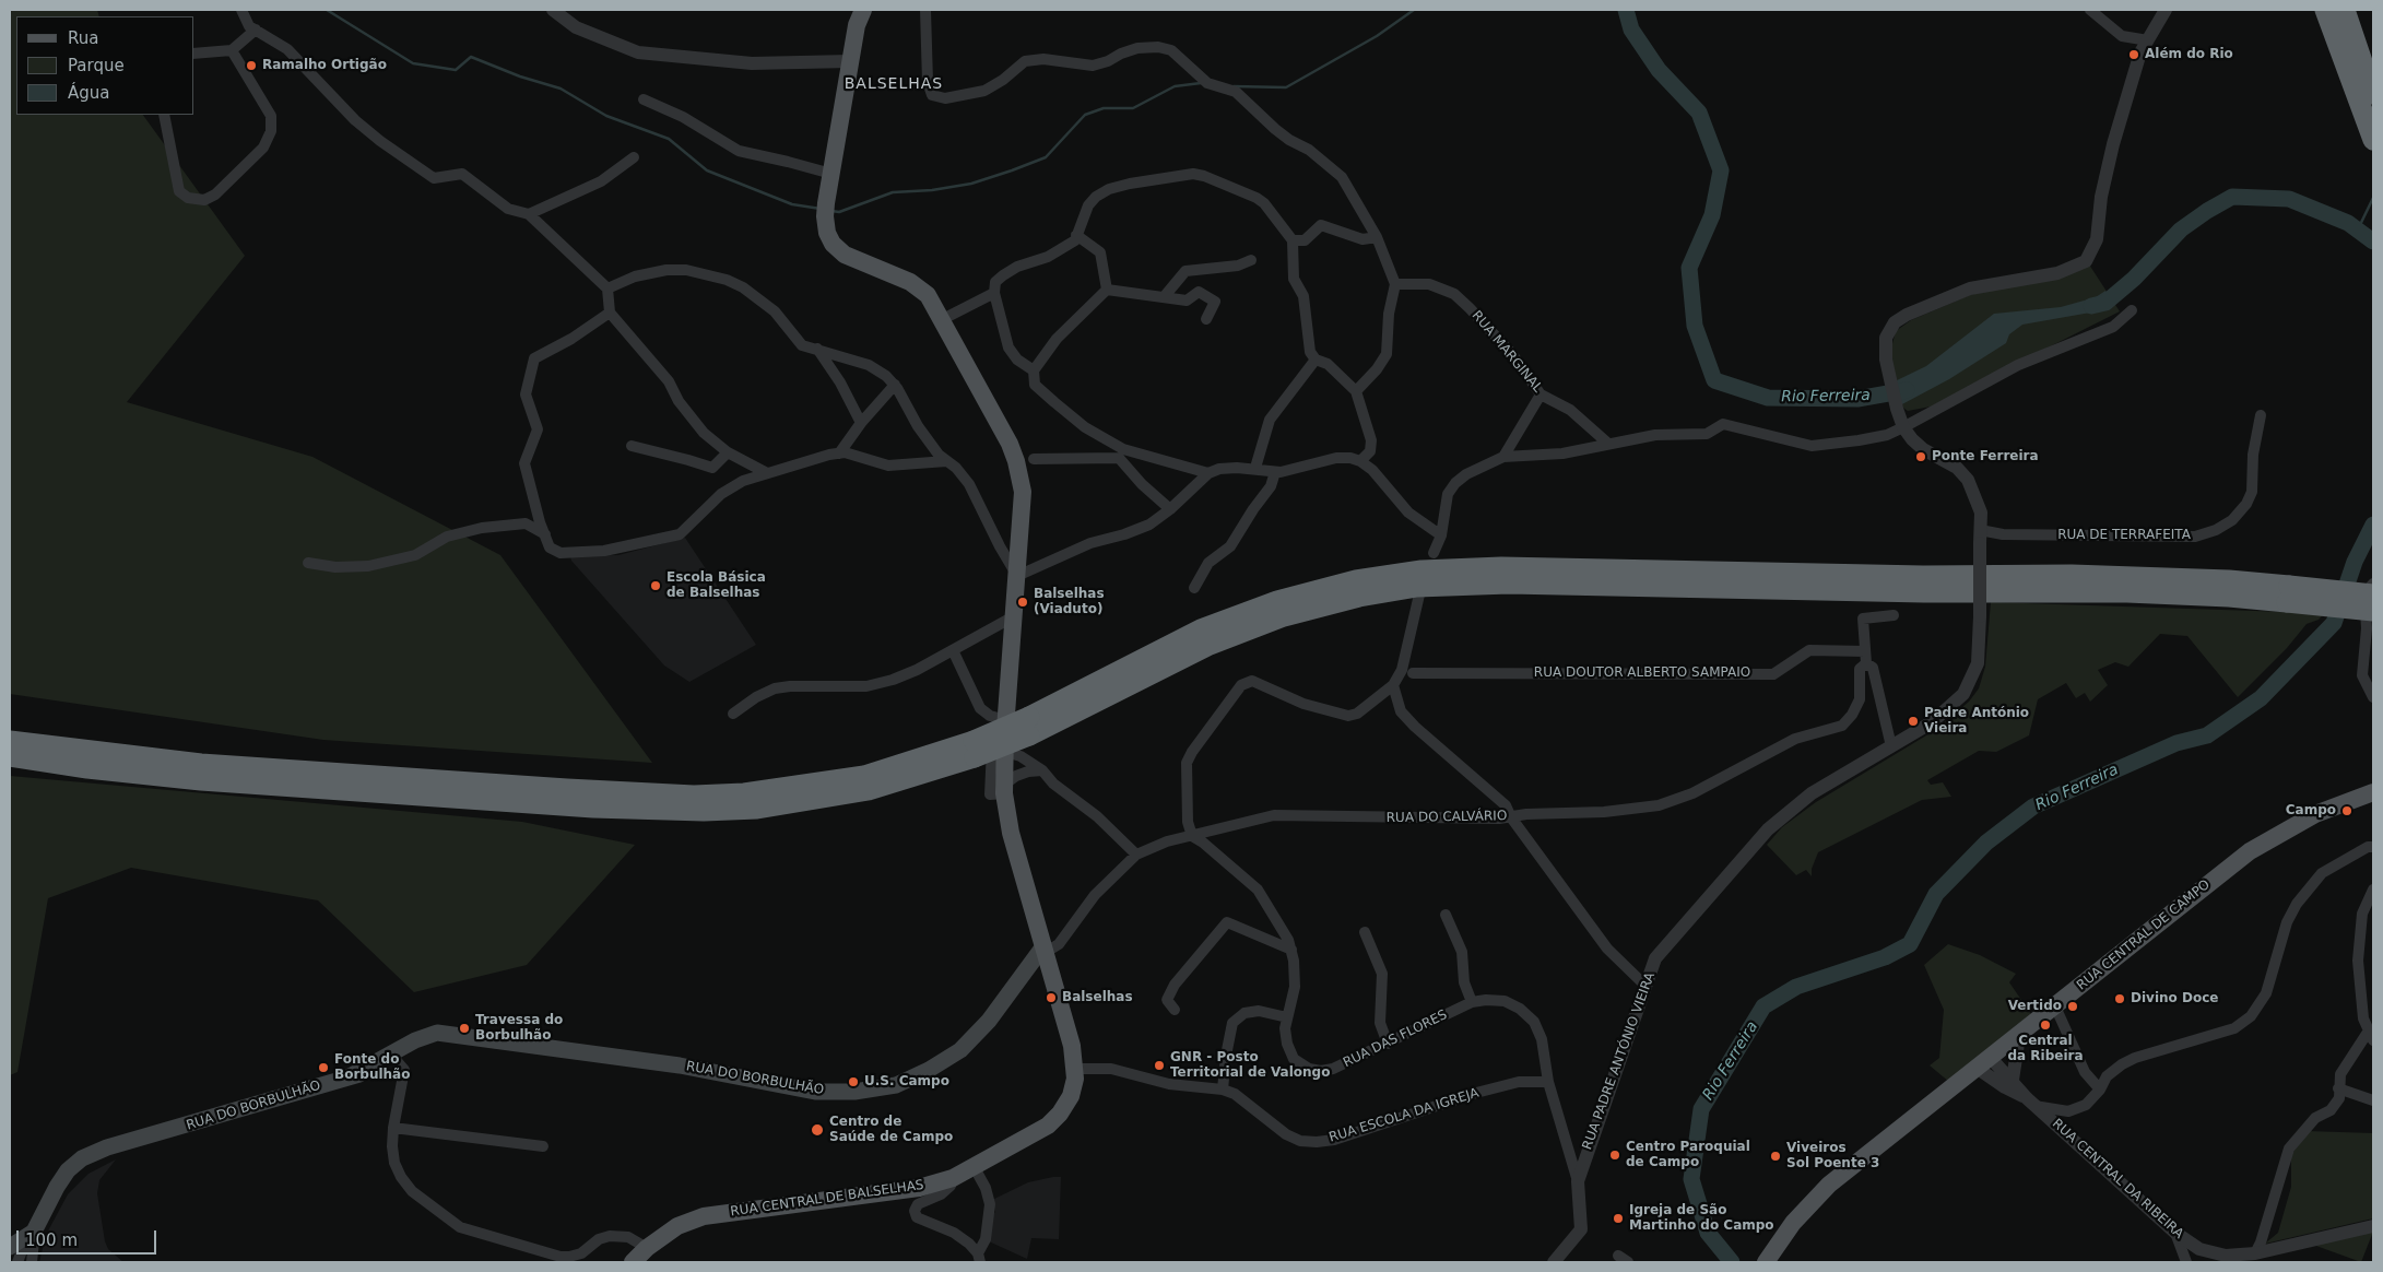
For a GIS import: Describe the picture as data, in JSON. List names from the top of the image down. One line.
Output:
{"streets":{"main road":["RUA CENTRAL DE CAMPO","RUA DO BORBULHÃO","RUA CENTRAL DE BALSELHAS"],"street":["RUA MARGINAL","RUA DE TERRAFEITA","RUA DOUTOR ALBERTO SAMPAIO","RUA DO CALVÁRIO","RUA DAS FLORES","RUA PADRE ANTÓNIO VIEIRA","RUA ESCOLA DA IGREJA","RUA CENTRAL DA RIBEIRA"]},"crossings":[["RUA DE TERRAFEITA","RUA PADRE ANTÓNIO VIEIRA"],["RUA DOUTOR ALBERTO SAMPAIO","RUA DO CALVÁRIO"],["RUA DO CALVÁRIO","RUA PADRE ANTÓNIO VIEIRA"],["RUA DO CALVÁRIO","RUA DO BORBULHÃO"],["RUA DO CALVÁRIO","RUA CENTRAL DE BALSELHAS"],["RUA CENTRAL DE CAMPO","RUA CENTRAL DA RIBEIRA"],["RUA DAS FLORES","RUA ESCOLA DA IGREJA"],["RUA DO BORBULHÃO","RUA CENTRAL DE BALSELHAS"],["RUA ESCOLA DA IGREJA","RUA CENTRAL DE BALSELHAS"]],"districts":["BALSELHAS"],"water":["Rio Ferreira"],"places":["Além do Rio","Ramalho Ortigão","Ponte Ferreira","Escola Básica de Balselhas","Balselhas (Viaduto)","Padre António Vieira","Campo","Balselhas","Divino Doce","Vertido","Central da Ribeira","Travessa do Borbulhão","GNR - Posto Territorial de Valongo","Fonte do Borbulhão","U.S. Campo","Centro de Saúde de Campo","Centro Paroquial de Campo","Viveiros Sol Poente 3","Igreja de São Martinho do Campo"],"legend":["Rua","Parque","Água"],"scale_bar":"100 m"}
